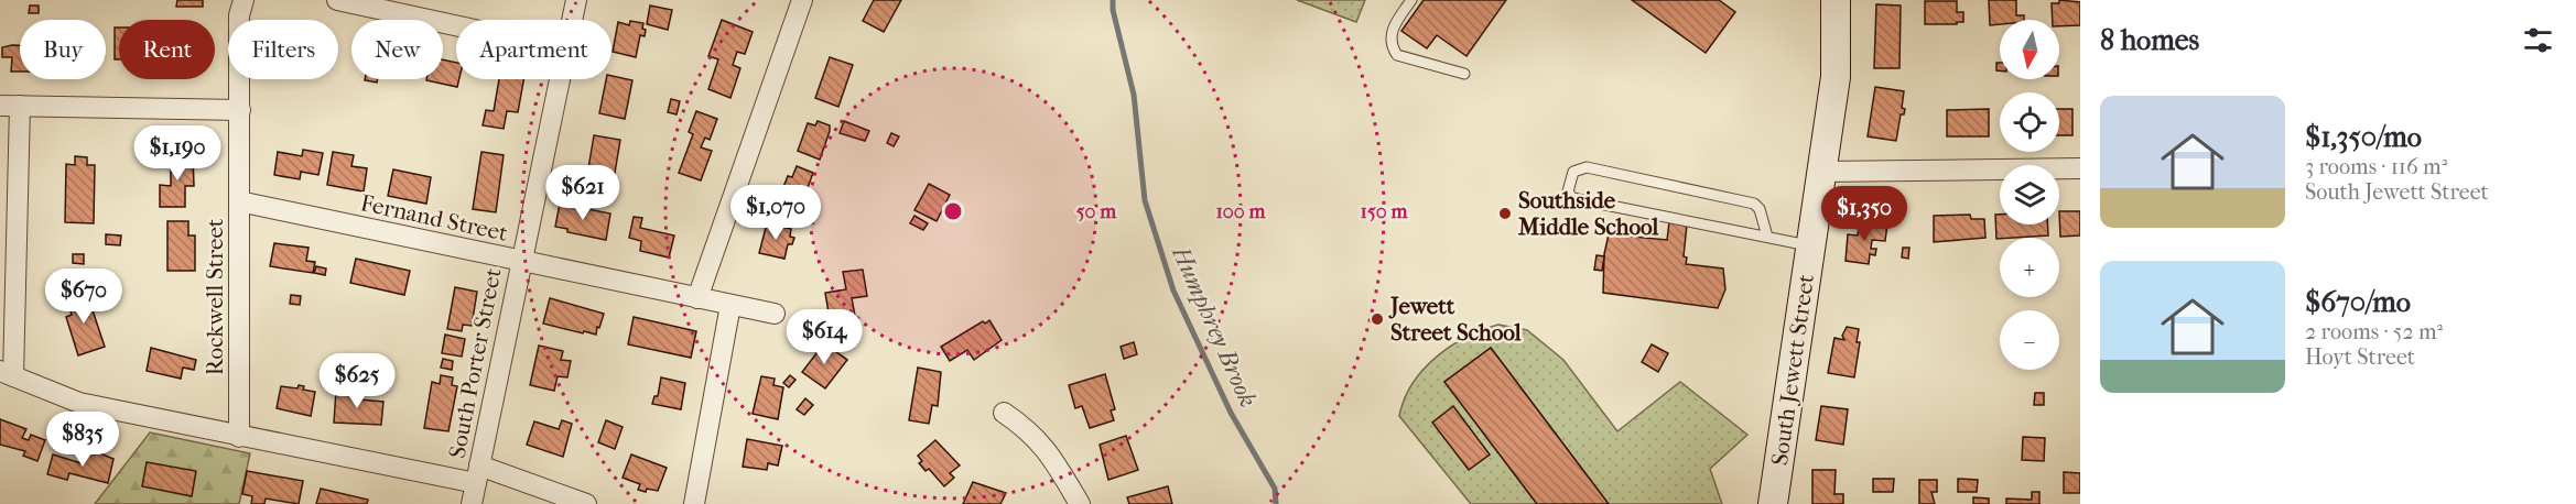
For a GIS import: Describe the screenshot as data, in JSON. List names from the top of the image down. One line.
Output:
{"streets":{"street":["Fernand Street","Rockwell Street","South Porter Street","South Jewett Street"]},"crossings":[["Fernand Street","Rockwell Street"],["Fernand Street","South Porter Street"]],"water":["Humphrey Brook"],"places":["Southside Middle School","Jewett Street School"],"north":"bottom","page":{"heading":"8 homes","map_buttons":["+","−"],"chip":["Buy","Rent","Filters","New","Apartment"],"list":[{"name":"$1,350/mo","note":"3 rooms · 116 m² · South Jewett Street"},{"name":"$670/mo","note":"2 rooms · 52 m² · Hoyt Street"}],"price":["$1,190","$621","$1,070","$1,350","$670","$614","$625","$835"]},"rings":["50 m","100 m","150 m"]}
